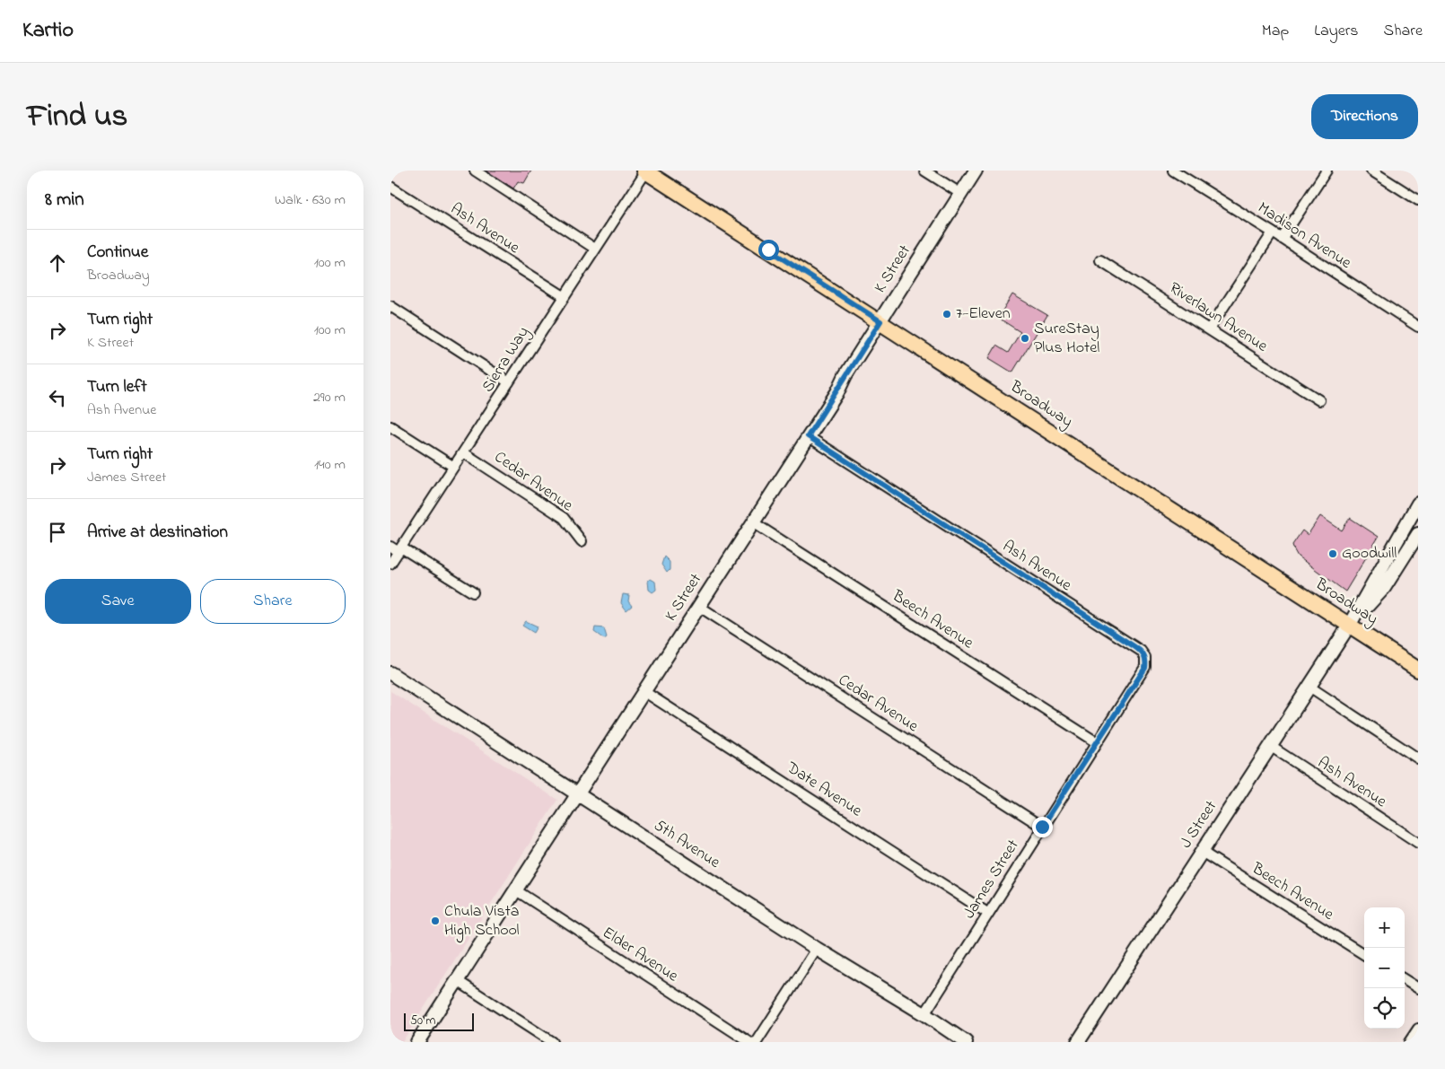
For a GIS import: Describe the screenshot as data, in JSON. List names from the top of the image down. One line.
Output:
{"streets":{"main road":["Broadway"],"street":["Ash Avenue","Madison Avenue","K Street","Riverlawn Avenue","Sierra Way","Cedar Avenue","Beech Avenue","Date Avenue","J Street","5th Avenue","James Street","Elder Avenue"]},"crossings":[["Ash Avenue","K Street"],["Ash Avenue","Sierra Way"],["Ash Avenue","J Street"],["Ash Avenue","James Street"],["K Street","Broadway"],["K Street","Cedar Avenue"],["K Street","Beech Avenue"],["K Street","Date Avenue"],["K Street","5th Avenue"],["K Street","Elder Avenue"],["Sierra Way","Broadway"],["Sierra Way","Cedar Avenue"],["Broadway","J Street"],["Cedar Avenue","James Street"],["Beech Avenue","J Street"],["Beech Avenue","James Street"],["Date Avenue","James Street"],["5th Avenue","James Street"]],"places":["7-Eleven","SureStay Plus Hotel","Goodwill","Chula Vista High School"],"scale_bar":"50 m","page":{"header":"Kartio","nav":["Map","Layers","Share"],"title":"Find us","buttons":["Directions",["Save","Share"]],"heading":["8 min","Walk · 630 m"],"list":[["Continue","Broadway","100 m"],["Turn right","K Street","100 m"],["Turn left","Ash Avenue","290 m"],["Turn right","James Street","140 m"],"Arrive at destination"],"map_buttons":["+","−"],"scale":"50 m"}}
